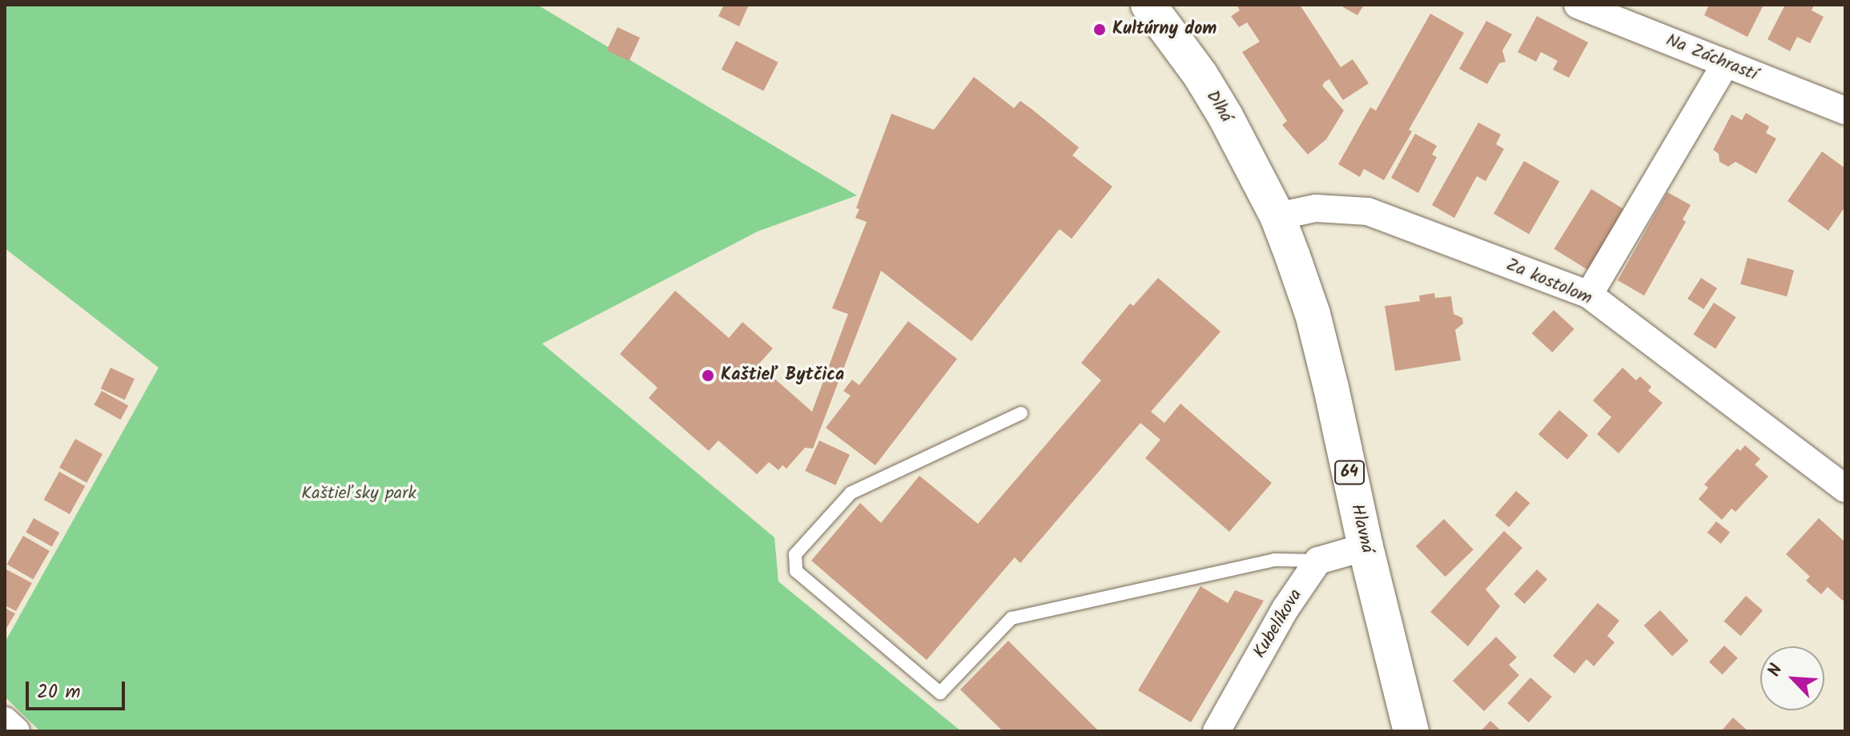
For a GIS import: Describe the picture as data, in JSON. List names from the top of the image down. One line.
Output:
{"streets":{"main road":["Dlhá","64","Hlavná"],"street":["Na Záchrastí","Za kostolom","Kubelíkova"]},"crossings":[["Dlhá","Za kostolom"],["Dlhá","Hlavná"],["Za kostolom","Hlavná"]],"parks":["Kaštieľsky park"],"places":["Kultúrny dom","Kaštieľ Bytčica"],"scale_bar":"20 m","north":"top left"}
